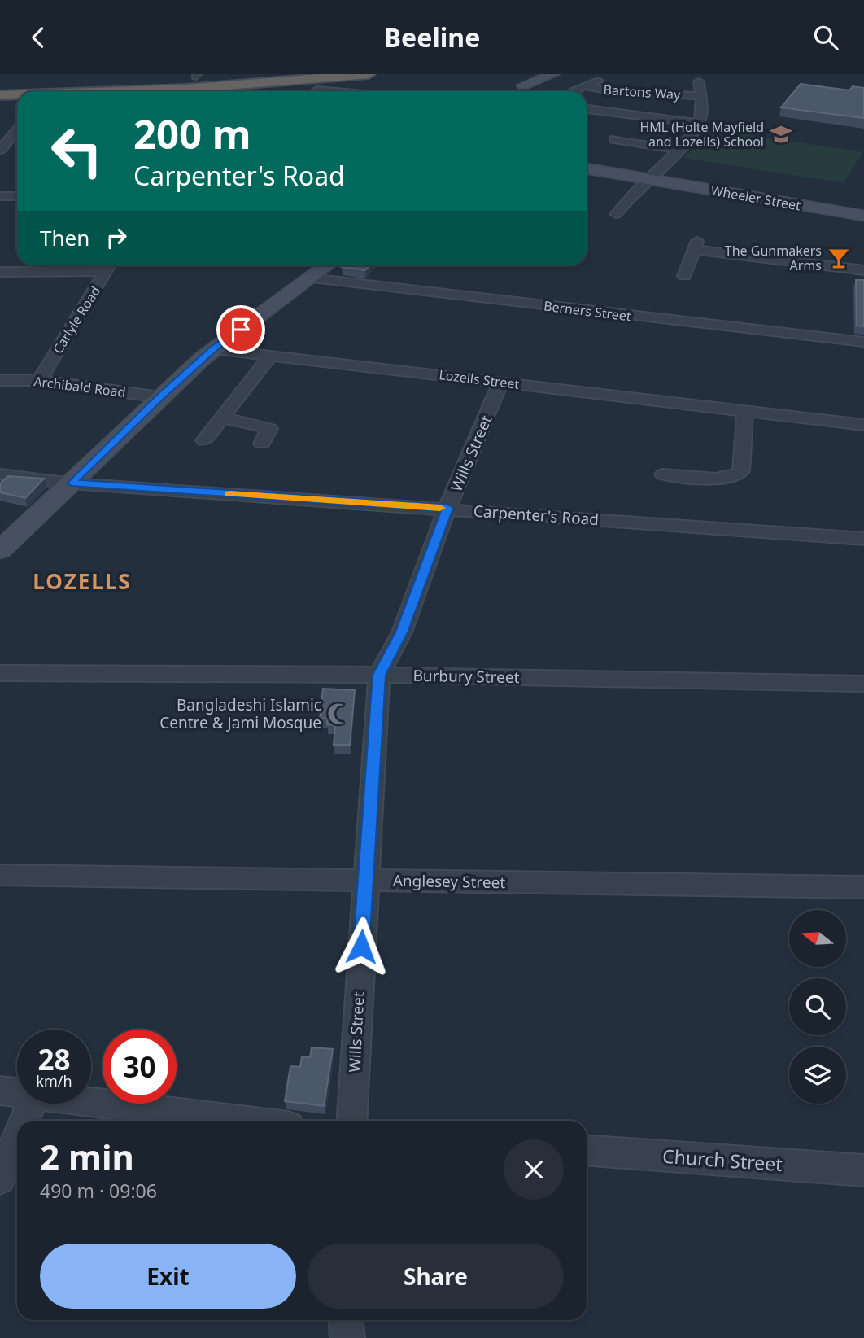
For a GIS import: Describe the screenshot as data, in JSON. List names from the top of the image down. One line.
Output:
{"streets":{"main road":["Wheeler Street"],"street":["Bartons Way","Berners Street","Carlyle Road","Lozells Street","Archibald Road","Wills Street","Carpenter's Road","Burbury Street","Anglesey Street","Church Street"]},"crossings":[["Carlyle Road","Archibald Road"],["Lozells Street","Wills Street"],["Wills Street","Carpenter's Road"],["Wills Street","Burbury Street"],["Wills Street","Anglesey Street"]],"districts":["LOZELLS"],"places":{"school or university":["HML (Holte Mayfield and Lozells) School"],"bar":["The Gunmakers Arms"],"mosque":["Bangladeshi Islamic Centre & Jami Mosque"]},"north":"left","page":{"header":"Beeline","turn":["200 m","Carpenter's Road"],"then":"Then","speed":"28 km/h","limit":"30","heading":["2 min","490 m · 09:06"],"buttons":["Exit","Share"]}}
